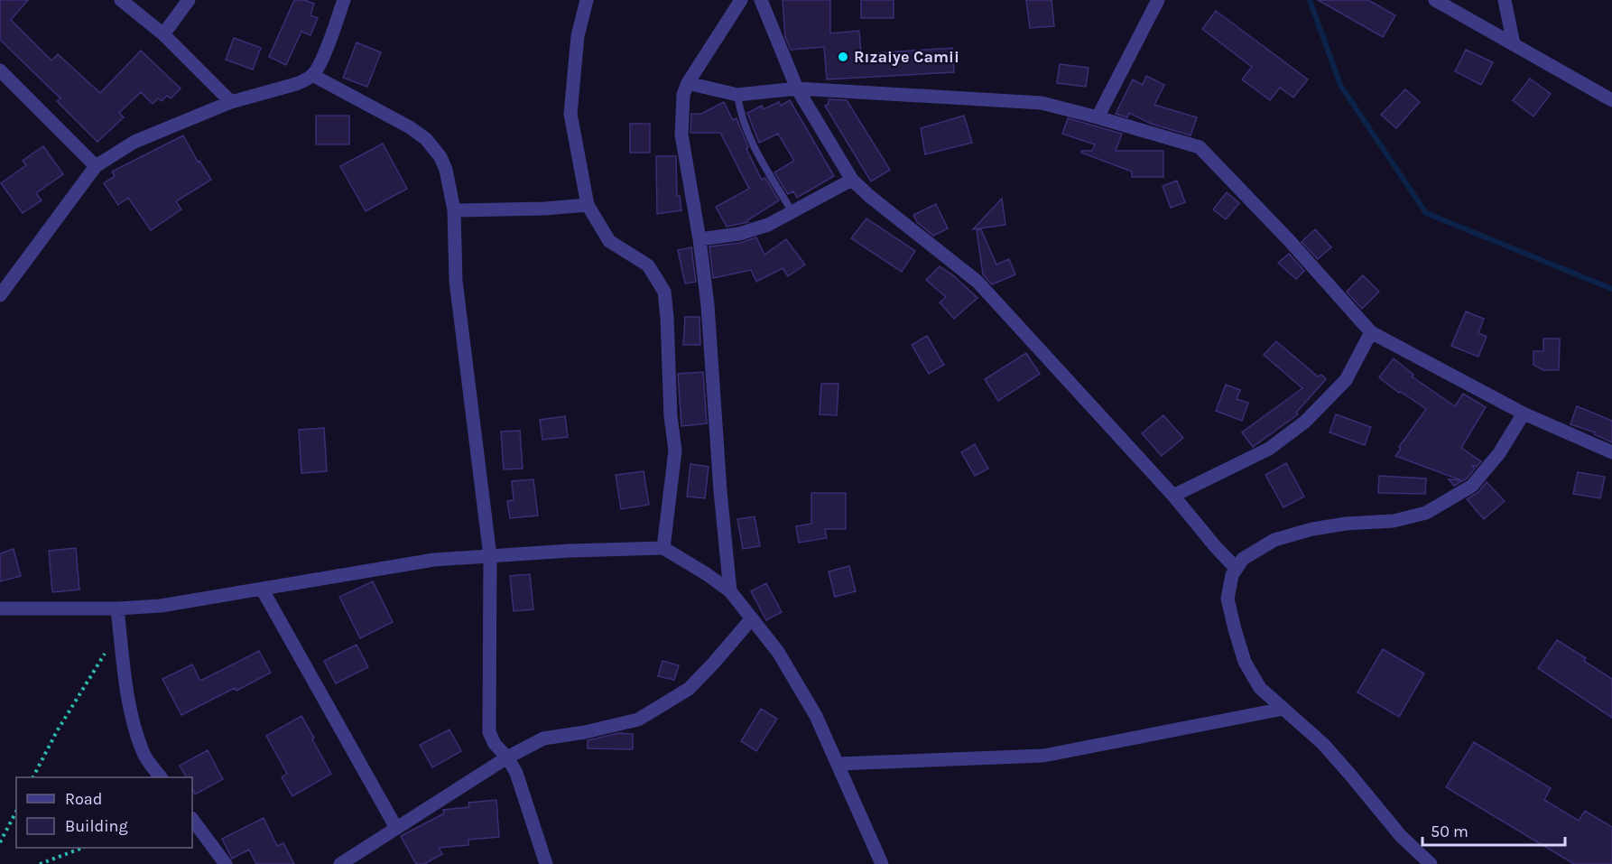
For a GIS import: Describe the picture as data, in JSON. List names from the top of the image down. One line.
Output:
{"places":["Rızaiye Camii"],"legend":["Road","Building"],"scale_bar":"50 m"}
